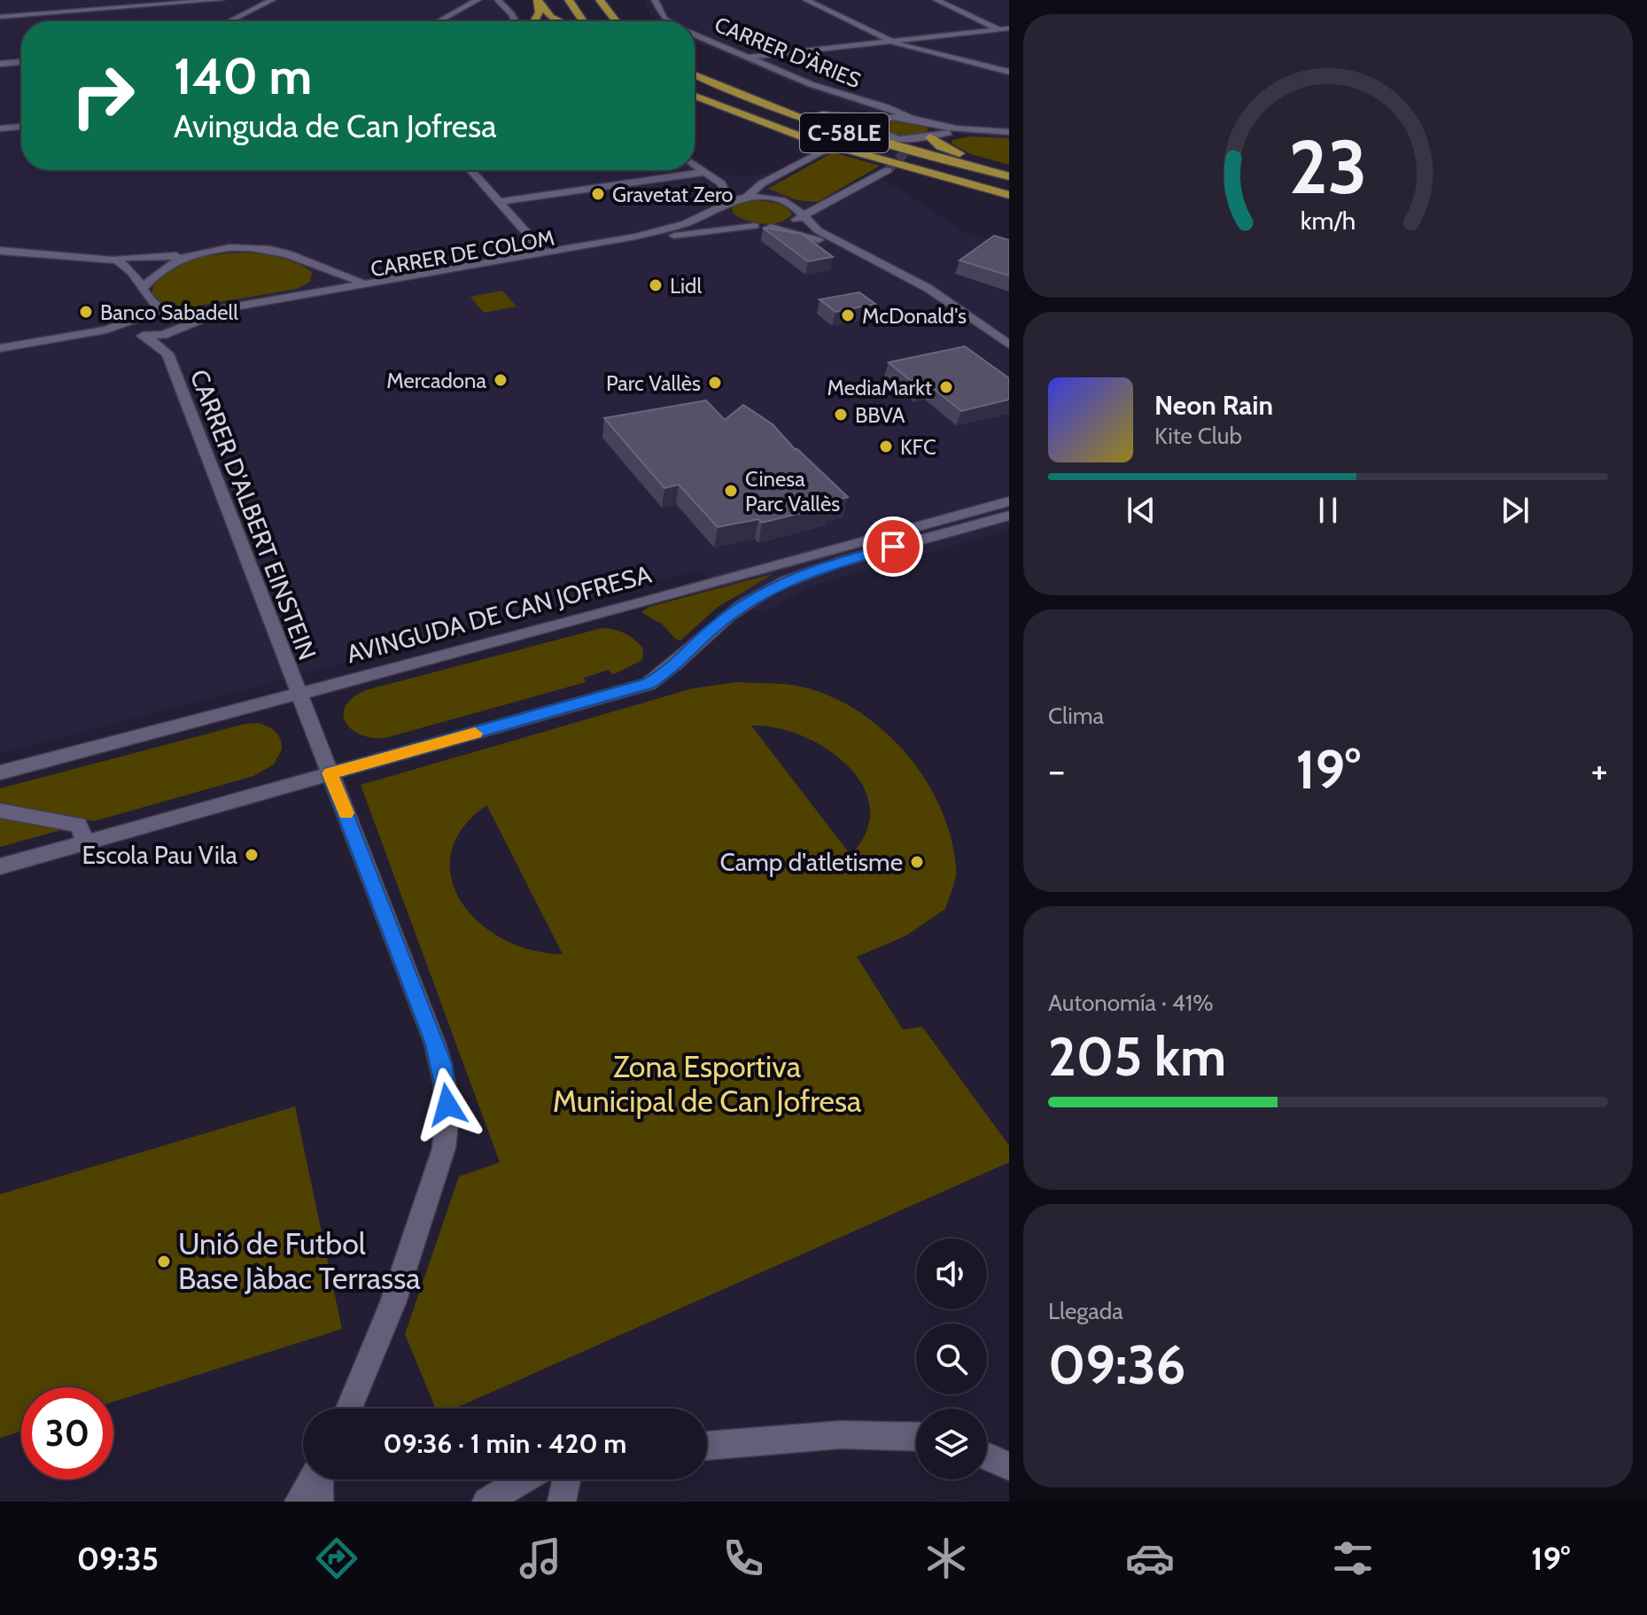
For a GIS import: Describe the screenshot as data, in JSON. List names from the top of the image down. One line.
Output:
{"streets":{"highway":["C-58LE"],"street":["CARRER D'ÀRIES","CARRER DE COLOM","CARRER D'ALBERT EINSTEIN","AVINGUDA DE CAN JOFRESA"]},"crossings":[["CARRER DE COLOM","CARRER D'ALBERT EINSTEIN"],["CARRER D'ALBERT EINSTEIN","AVINGUDA DE CAN JOFRESA"]],"parks":["Zona Esportiva Municipal de Can Jofresa"],"places":["Gravetat Zero","Lidl","Banco Sabadell","McDonald's","Mercadona","Parc Vallès","MediaMarkt","BBVA","KFC","Cinesa Parc Vallès","Escola Pau Vila","Camp d'atletisme","Unió de Futbol Base Jàbac Terrassa"],"page":{"turn":["140 m","Avinguda de Can Jofresa"],"song":["Neon Rain","Kite Club"],"tile":["Clima",["Autonomía · 41%","205 km"],["Llegada","09:36"]],"heat":["−","19°","+"],"limit":"30","trip":"09:36 · 1 min · 420 m","tabs":["09:35","19°"],"gauge":["23","km/h"]}}
